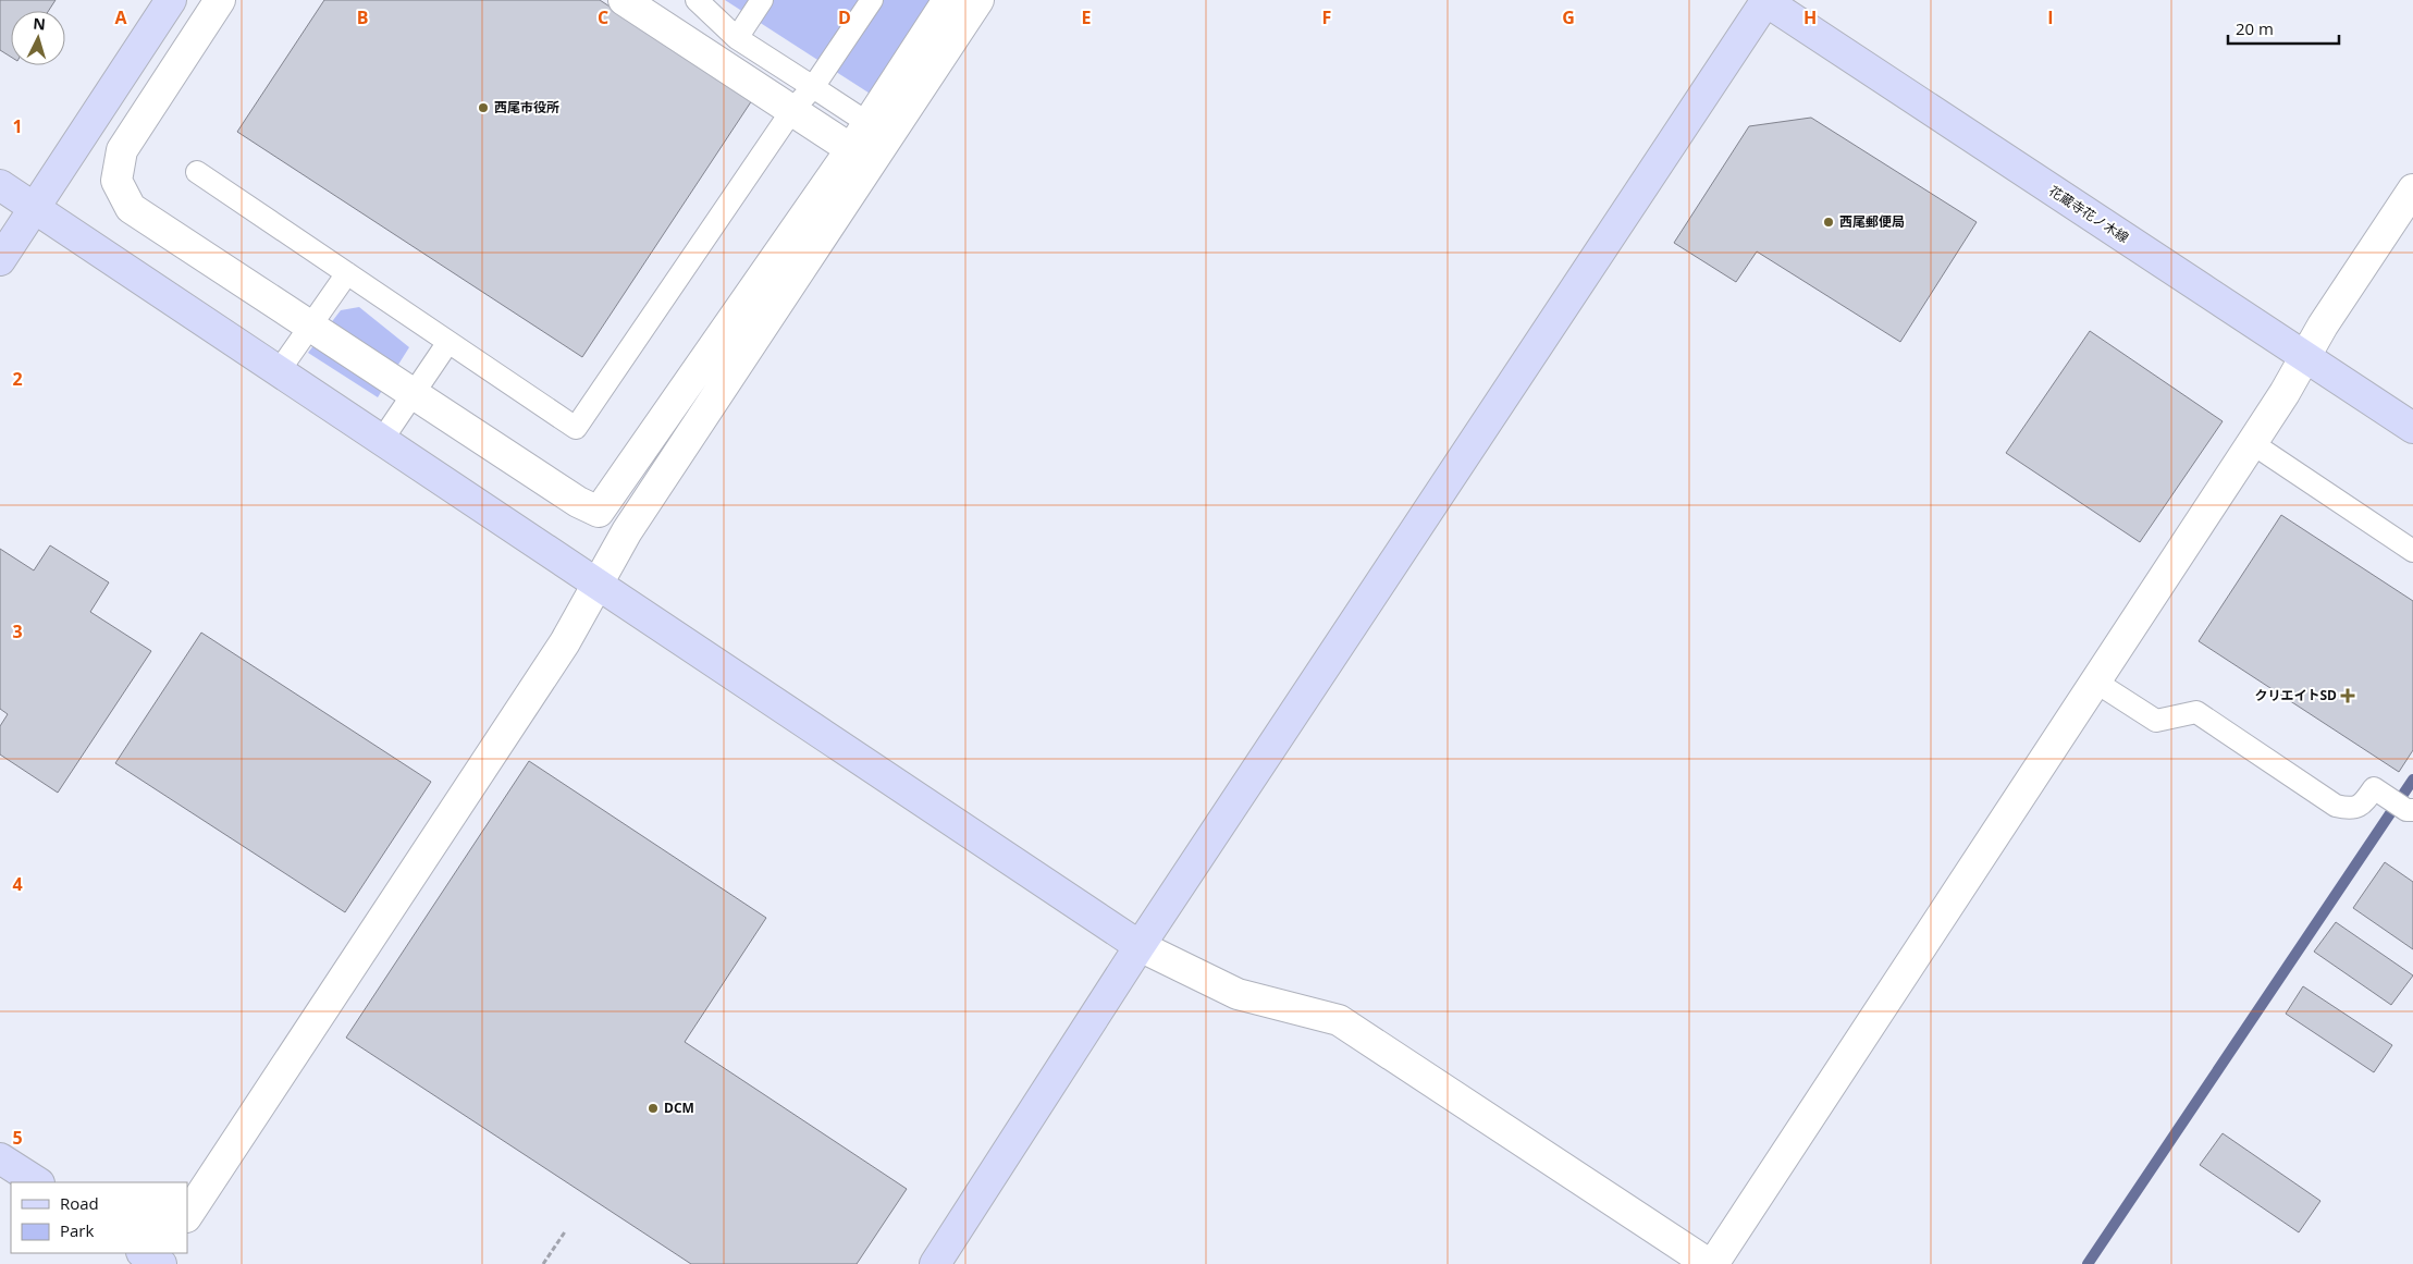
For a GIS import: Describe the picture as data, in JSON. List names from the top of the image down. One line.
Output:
{"streets":{"street":["花蔵寺花ノ木線"]},"places":{"other":["西尾市役所","西尾郵便局","DCM"],"health":["クリエイトSD"]},"legend":["Road","Park"],"scale_bar":"20 m","north":"top","grid":{"columns":["A","B","C","D","E","F","G","H","I"],"rows":["1","2","3","4","5"]}}
